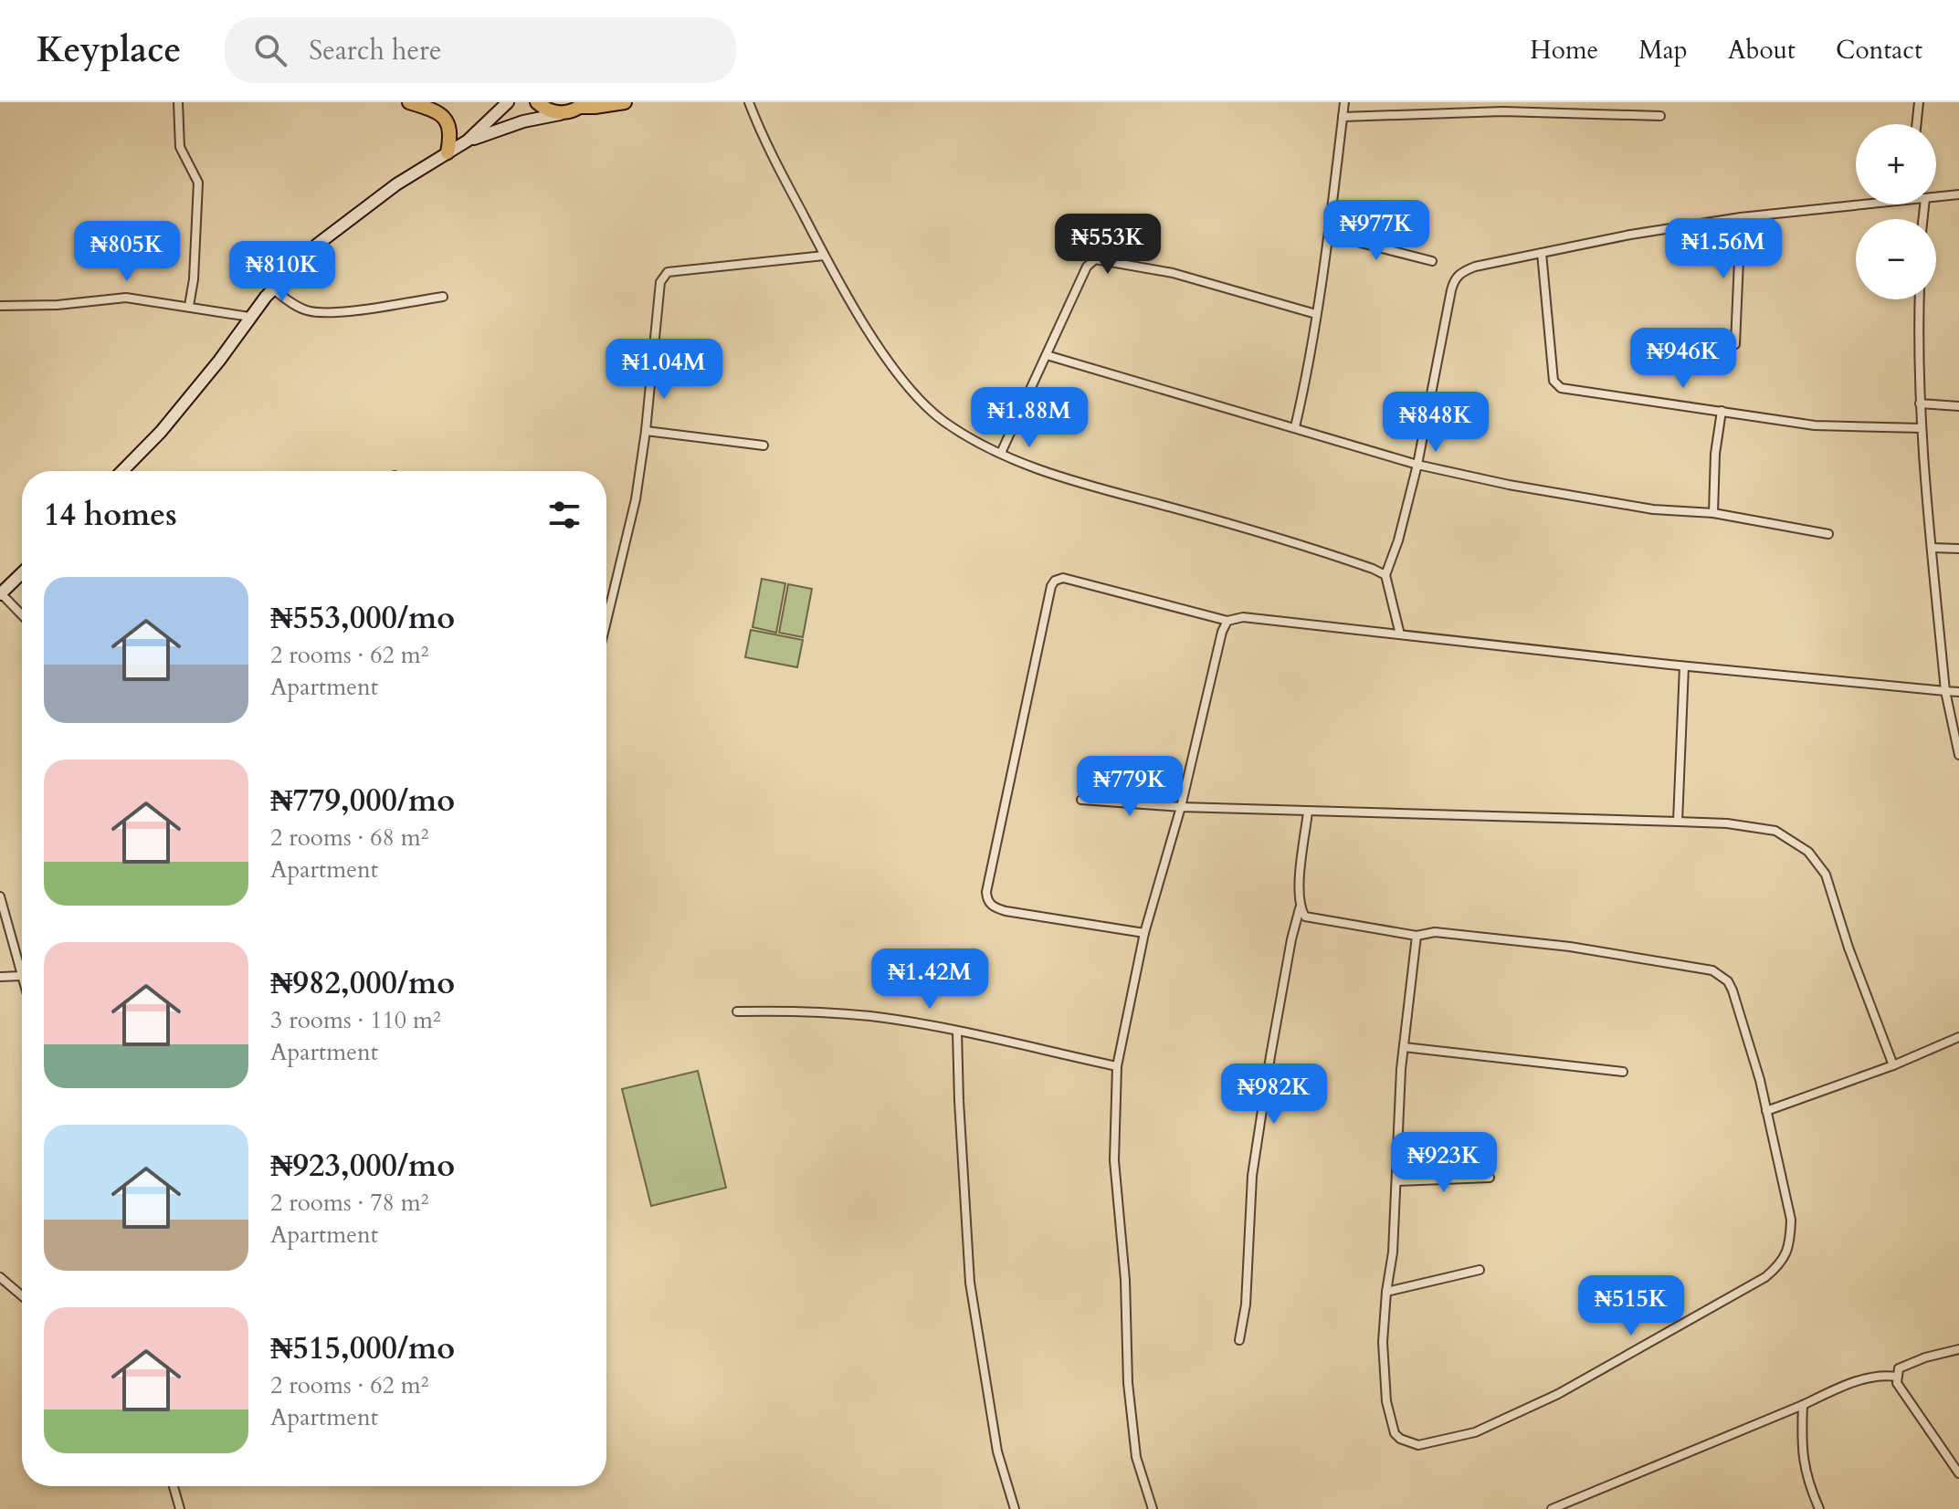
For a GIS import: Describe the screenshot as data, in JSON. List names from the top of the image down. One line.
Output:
{"page":{"header":"Keyplace","search":"Search here","nav":["Home","Map","About","Contact"],"map_buttons":["+","−"],"price":["₦977K","₦553K","₦1.56M","₦805K","₦810K","₦946K","₦1.04M","₦1.88M","₦848K","₦779K","₦1.42M","₦982K","₦923K","₦515K"],"heading":"14 homes","list":[{"name":"₦553,000/mo","note":"2 rooms · 62 m² · Apartment"},{"name":"₦779,000/mo","note":"2 rooms · 68 m² · Apartment"},{"name":"₦982,000/mo","note":"3 rooms · 110 m² · Apartment"},{"name":"₦923,000/mo","note":"2 rooms · 78 m² · Apartment"},{"name":"₦515,000/mo","note":"2 rooms · 62 m² · Apartment"}]}}
